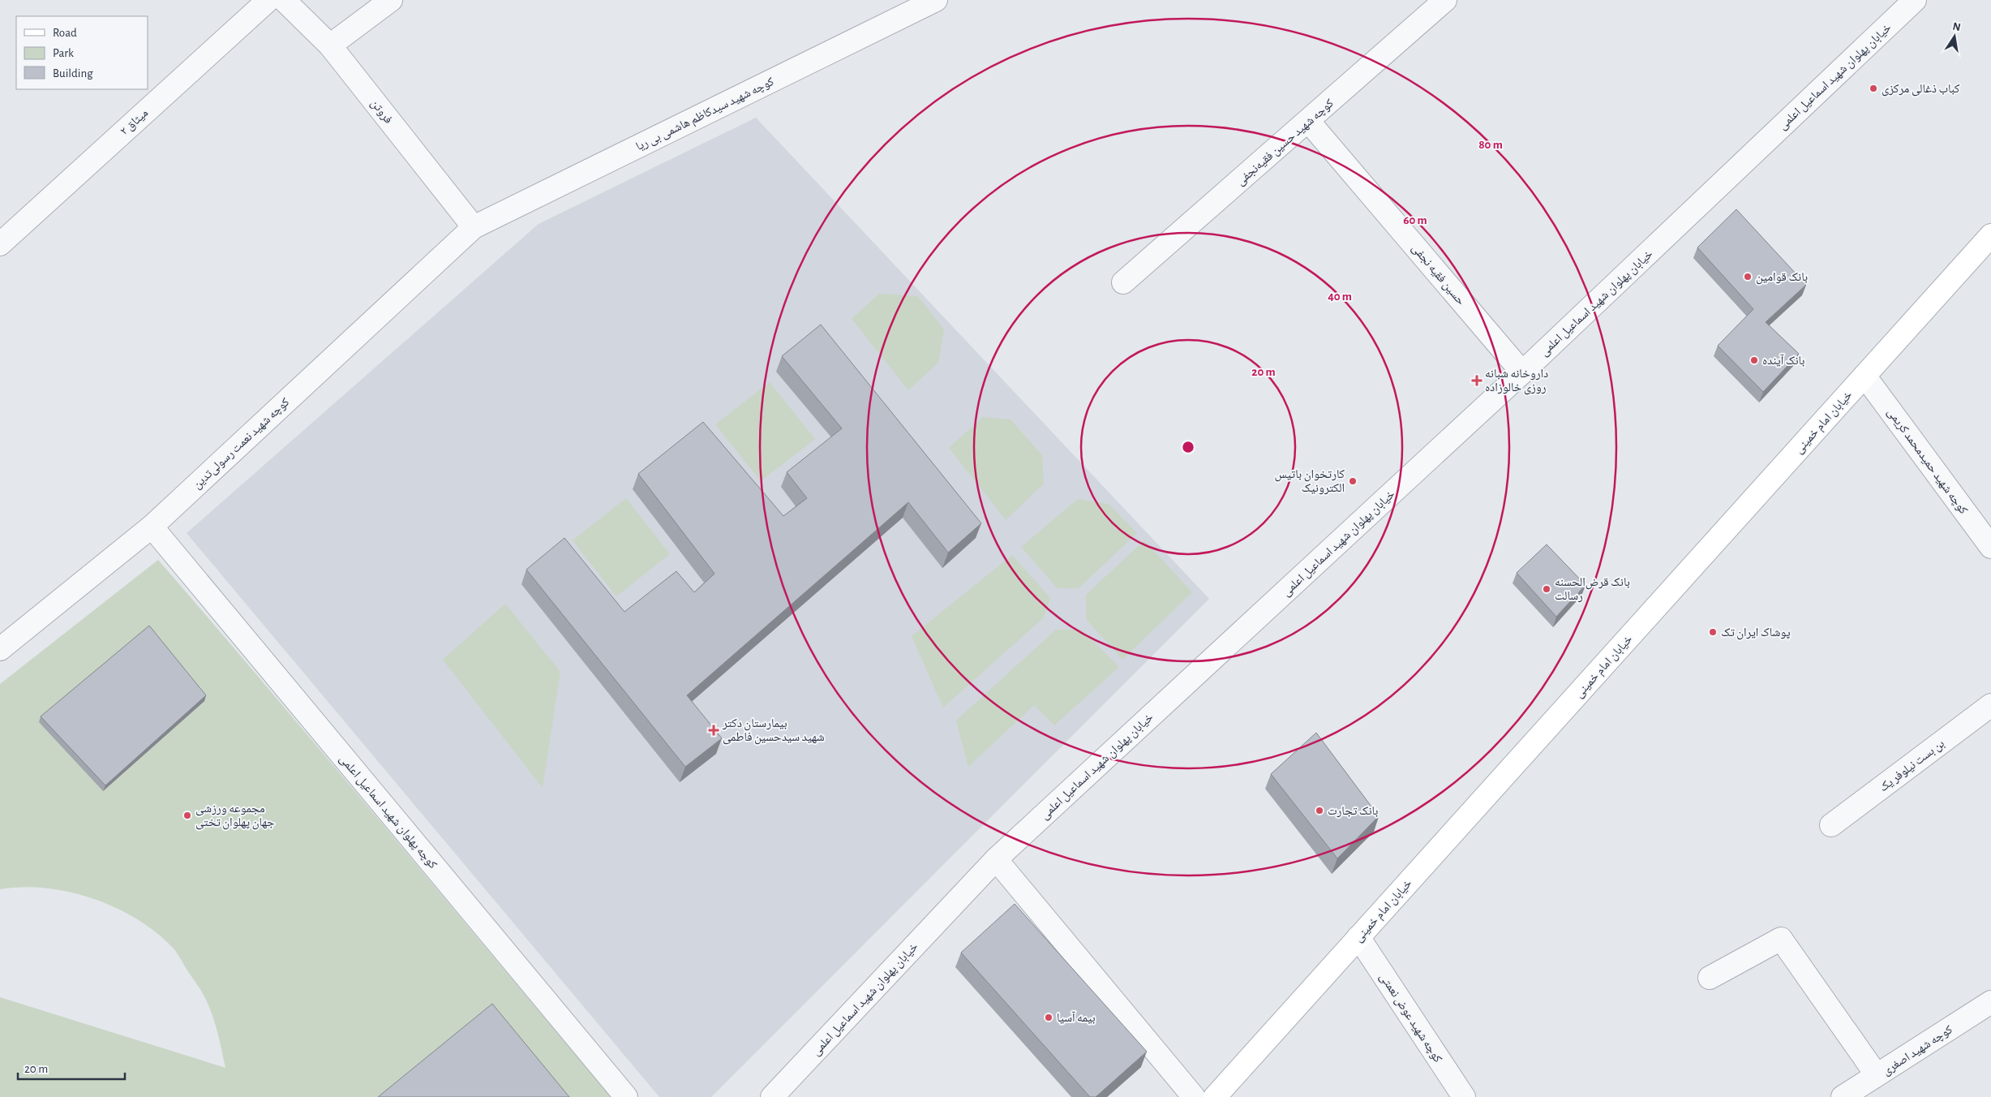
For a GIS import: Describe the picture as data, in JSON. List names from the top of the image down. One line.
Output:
{"streets":{"main road":["خیابان امام خمینی"],"street":["خیابان پهلوان شهید اسماعیل اعلمی","فروتن","کوچه شهید سیدکاظم هاشمی بی ریا","میثاق ۲","کوچه شهید حسین فقیه‌نجفی","حسین فقیه نجفی","کوچه شهید نعمت رسولی‌تدین","کوچه شهید حمیدمحمد کریمی","بن بست نیلوفر یک","کوچه پهلوان شهید اسماعیل اعلمی","کوچه شهید عوض نعمتی","کوچه شهید اصغری"]},"crossings":[["خیابان پهلوان شهید اسماعیل اعلمی","حسین فقیه نجفی"],["فروتن","کوچه شهید سیدکاظم هاشمی بی ریا"],["فروتن","کوچه شهید نعمت رسولی‌تدین"],["کوچه شهید سیدکاظم هاشمی بی ریا","کوچه شهید نعمت رسولی‌تدین"],["کوچه شهید حسین فقیه‌نجفی","حسین فقیه نجفی"],["خیابان امام خمینی","کوچه شهید حمیدمحمد کریمی"],["خیابان امام خمینی","کوچه شهید عوض نعمتی"],["کوچه شهید نعمت رسولی‌تدین","کوچه پهلوان شهید اسماعیل اعلمی"]],"places":{"other":["کباب ذغالی مرکزی","بانک قوامین","بانک آینده","کارتخوان باتیس الکترونیک","بانک قرض‌الحسنه رسالت","پوشاک ایران تک","بانک تجارت","مجموعه ورزشی جهان پهلوان تختی","بیمه آسیا"],"health":["داروخانه شبانه روزی خالوزاده","بیمارستان دکتر شهید سیدحسین فاطمی"]},"legend":["Road","Park","Building"],"scale_bar":"20 m","north":"top","rings":["80 m","60 m","40 m","20 m"]}
